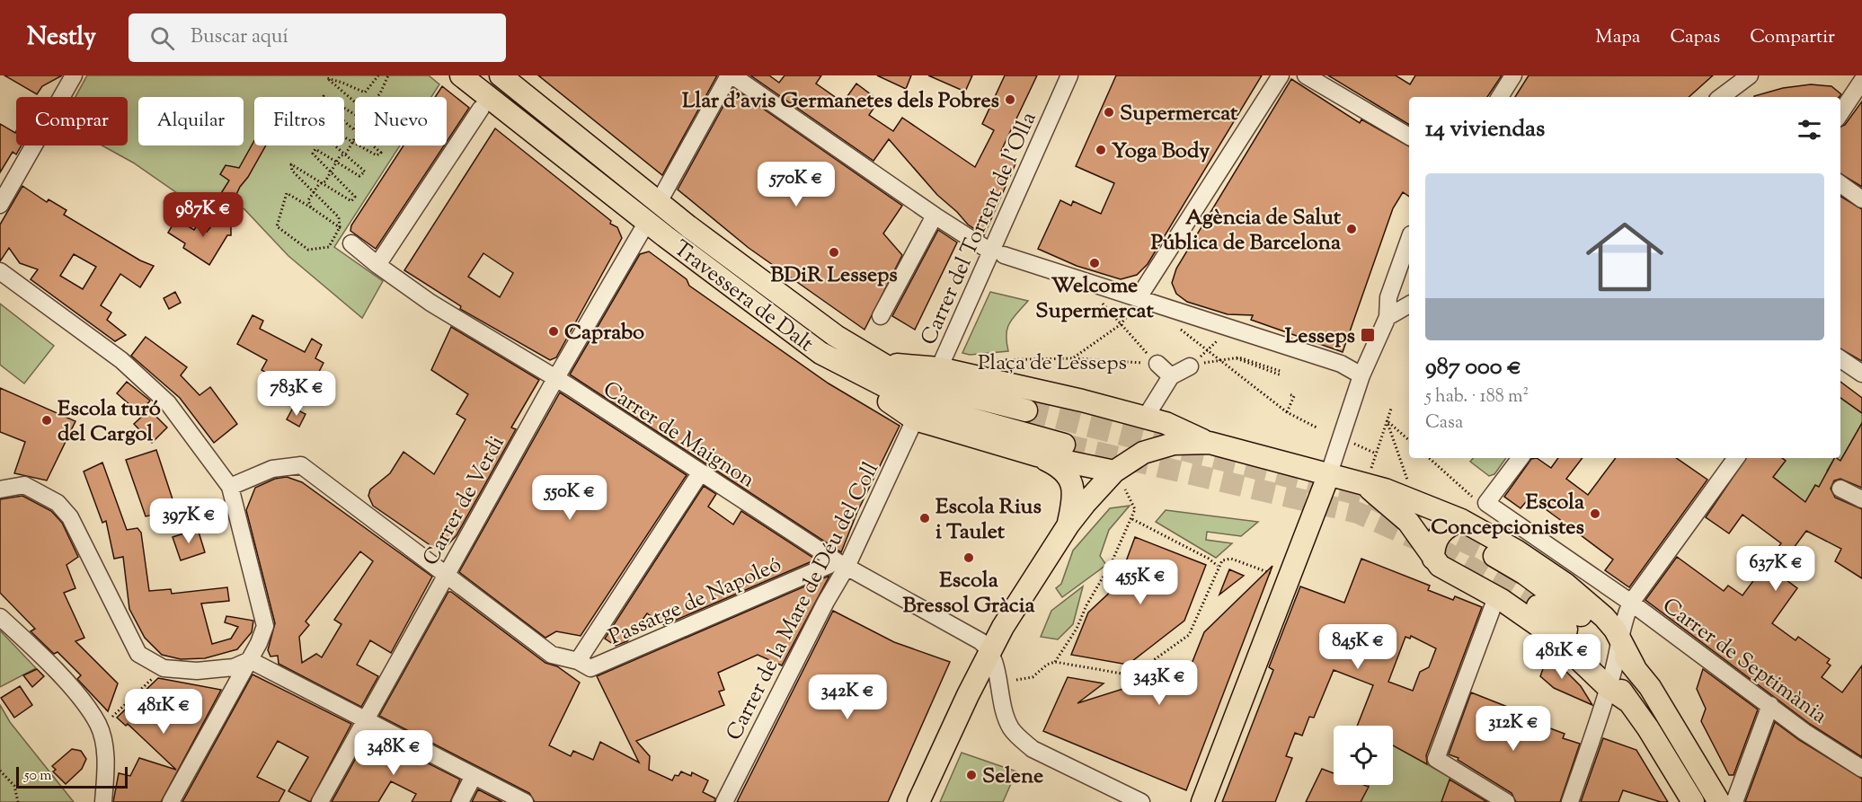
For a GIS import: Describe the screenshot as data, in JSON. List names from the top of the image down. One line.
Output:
{"streets":{"main road":["Travessera de Dalt"],"street":["Carrer del Torrent de l'Olla","Plaça de Lesseps","Carrer de Maignon","Carrer de Verdi","Passatge de Napoleó","Carrer de la Mare de Déu del Coll","Carrer de Septimània"]},"crossings":[["Carrer del Torrent de l'Olla","Travessera de Dalt"],["Carrer del Torrent de l'Olla","Carrer de la Mare de Déu del Coll"],["Travessera de Dalt","Carrer de Verdi"],["Travessera de Dalt","Carrer de la Mare de Déu del Coll"],["Carrer de Maignon","Carrer de Verdi"],["Carrer de Maignon","Carrer de la Mare de Déu del Coll"]],"places":{"other":["Llar d'avis Germanetes dels Pobres","Supermercat","Yoga Body","Agència de Salut Pública de Barcelona","BDiR Lesseps","Welcome Supermercat","Caprabo","Escola turó del Cargol","Escola Concepcionistes","Escola Rius i Taulet","Escola Bressol Gràcia","Selene"],"transit":["Lesseps"]},"scale_bar":"50 m","page":{"header":"Nestly","search":"Buscar aquí","nav":["Mapa","Capas","Compartir"],"chip":["Comprar","Alquilar","Filtros","Nuevo"],"heading":"14 viviendas","price":["570K €","987K €","783K €","550K €","397K €","637K €","455K €","845K €","481K €","343K €","342K €","481K €","312K €","348K €"],"list":[{"name":"987 000 €","note":"5 hab. · 188 m² · Casa"}],"scale":"50 m"}}
